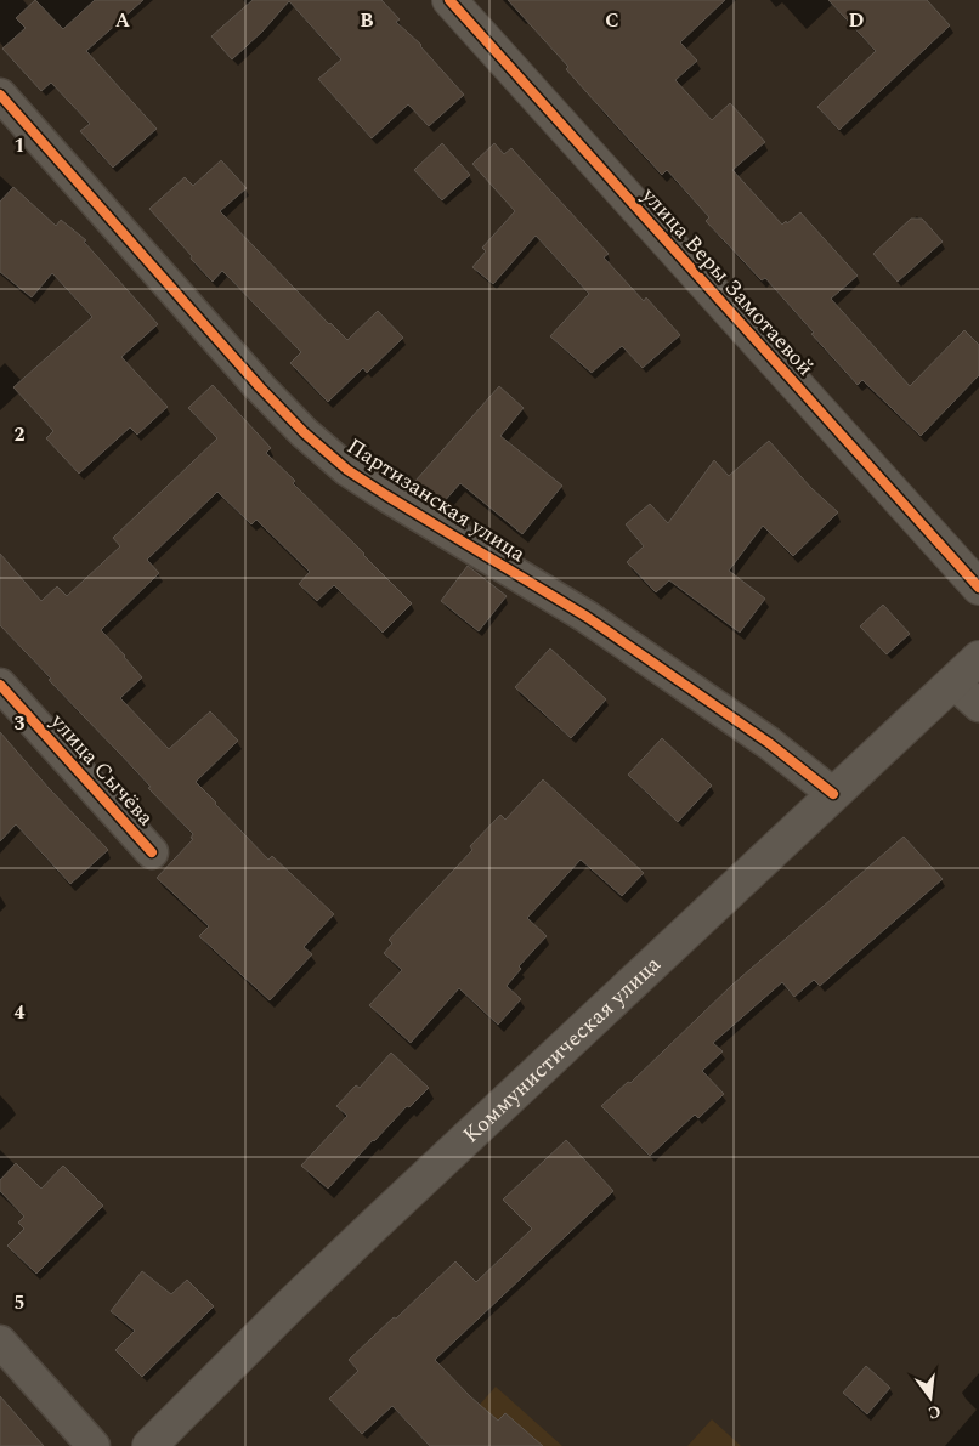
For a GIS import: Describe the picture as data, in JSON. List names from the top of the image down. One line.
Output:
{"streets":{"main road":["улица Веры Замотаевой","Коммунистическая улица"],"street":["Партизанская улица","улица Сычёва"]},"crossings":[["Партизанская улица","Коммунистическая улица"]],"north":"bottom","grid":{"columns":["A","B","C","D"],"rows":["1","2","3","4","5"]}}
